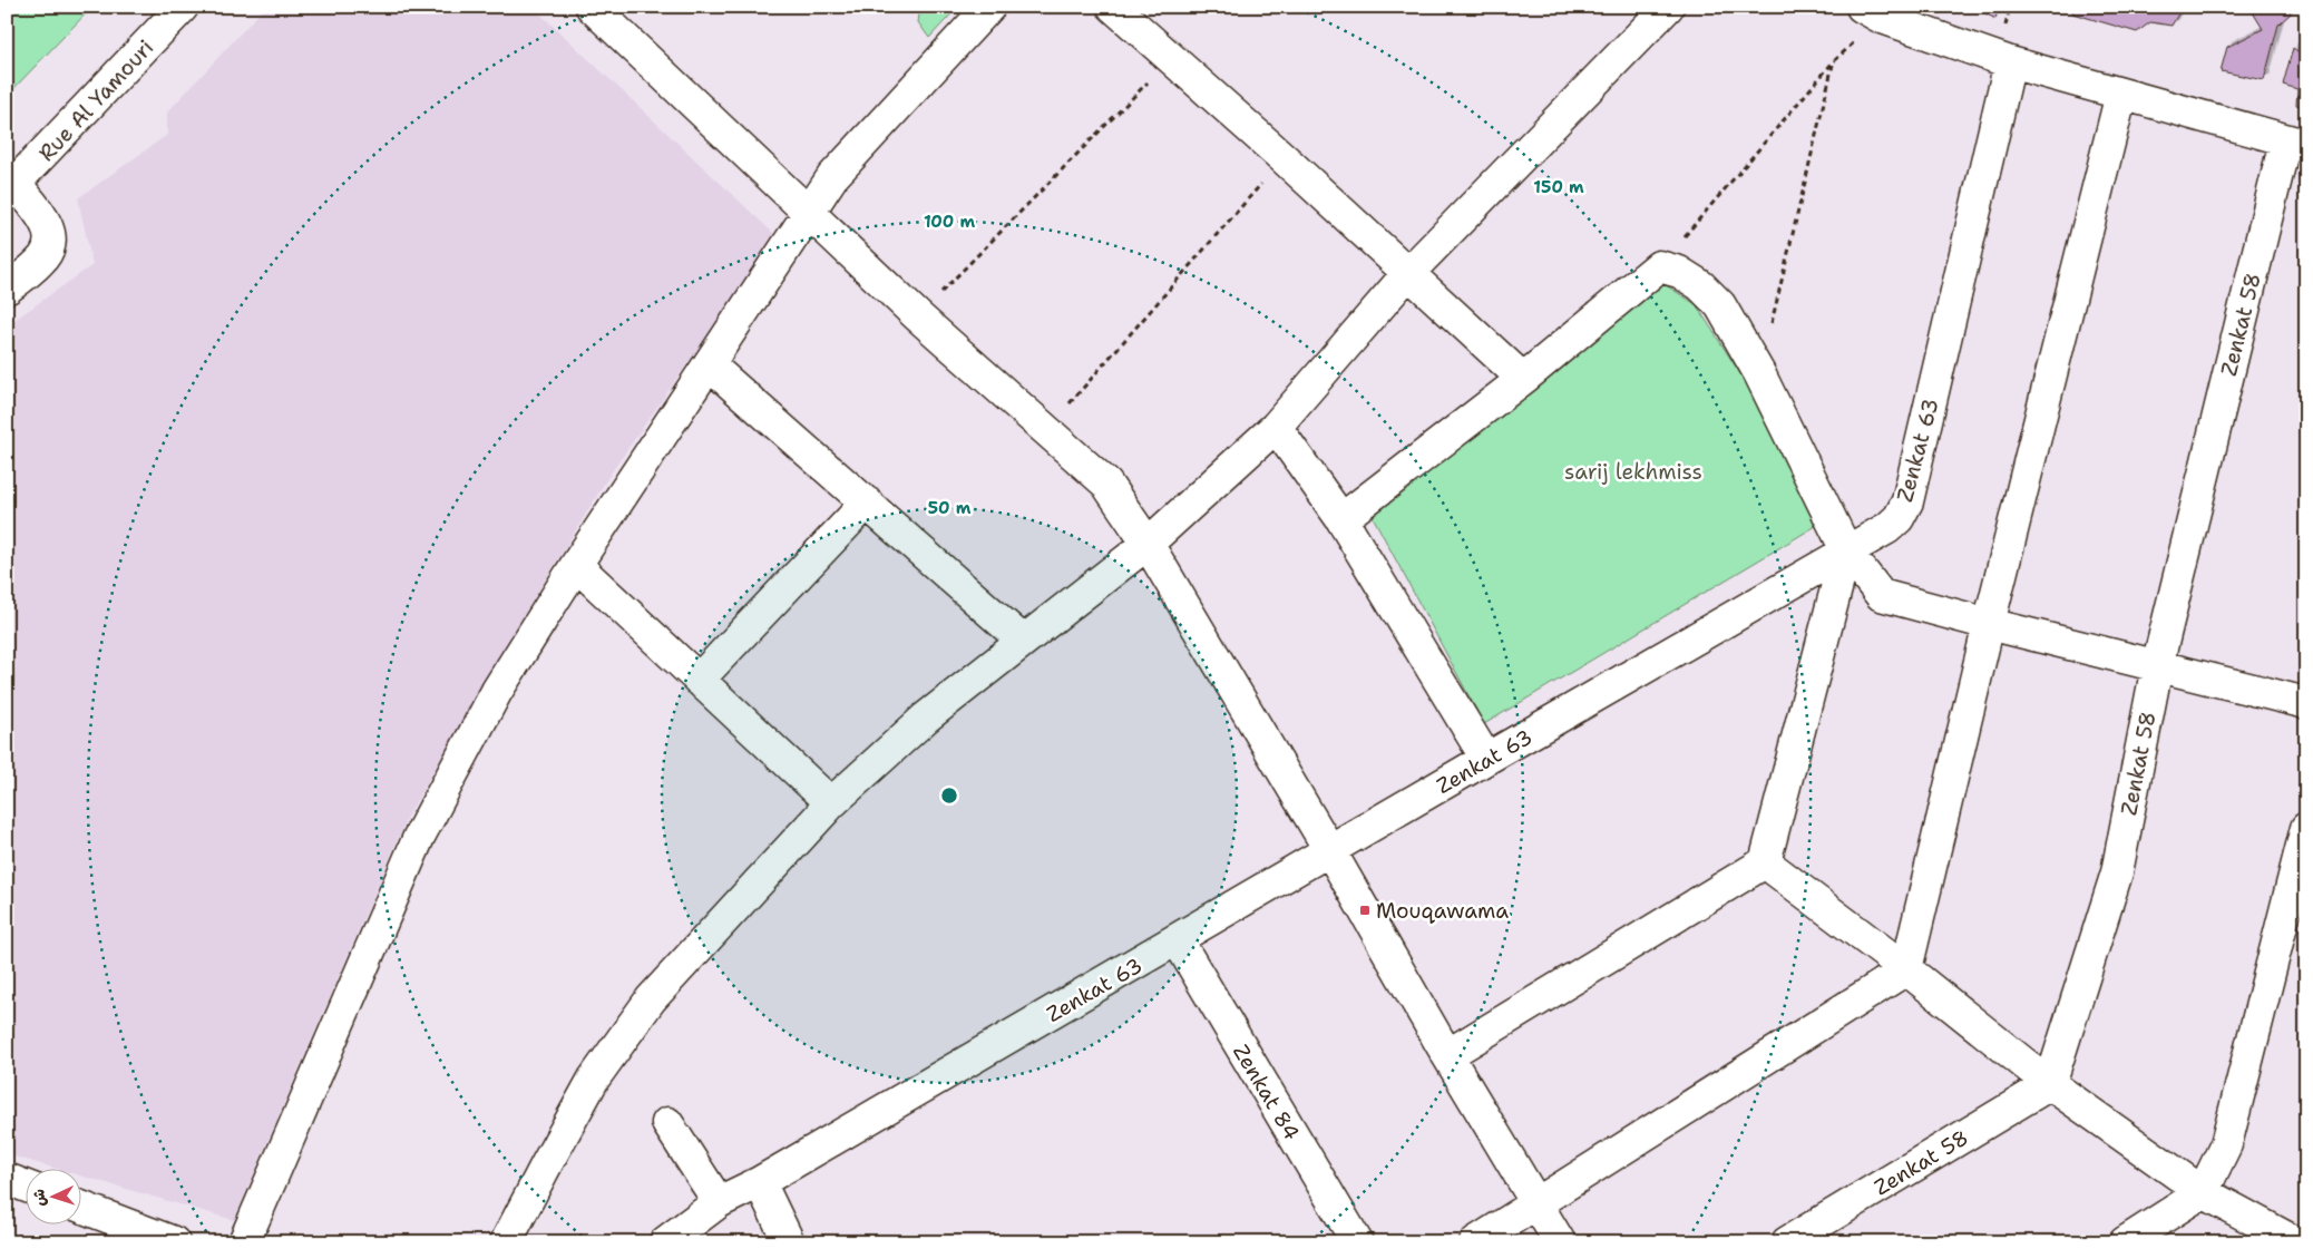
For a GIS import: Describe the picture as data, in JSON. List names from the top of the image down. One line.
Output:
{"streets":{"street":["Rue Al Yamouri","Zenkat 58","Zenkat 63","Zenkat 84"]},"crossings":[["Zenkat 63","Zenkat 84"]],"parks":["sarij lekhmiss"],"places":{"transit":["Mouqawama"]},"north":"left","rings":["150 m","100 m","50 m"]}
